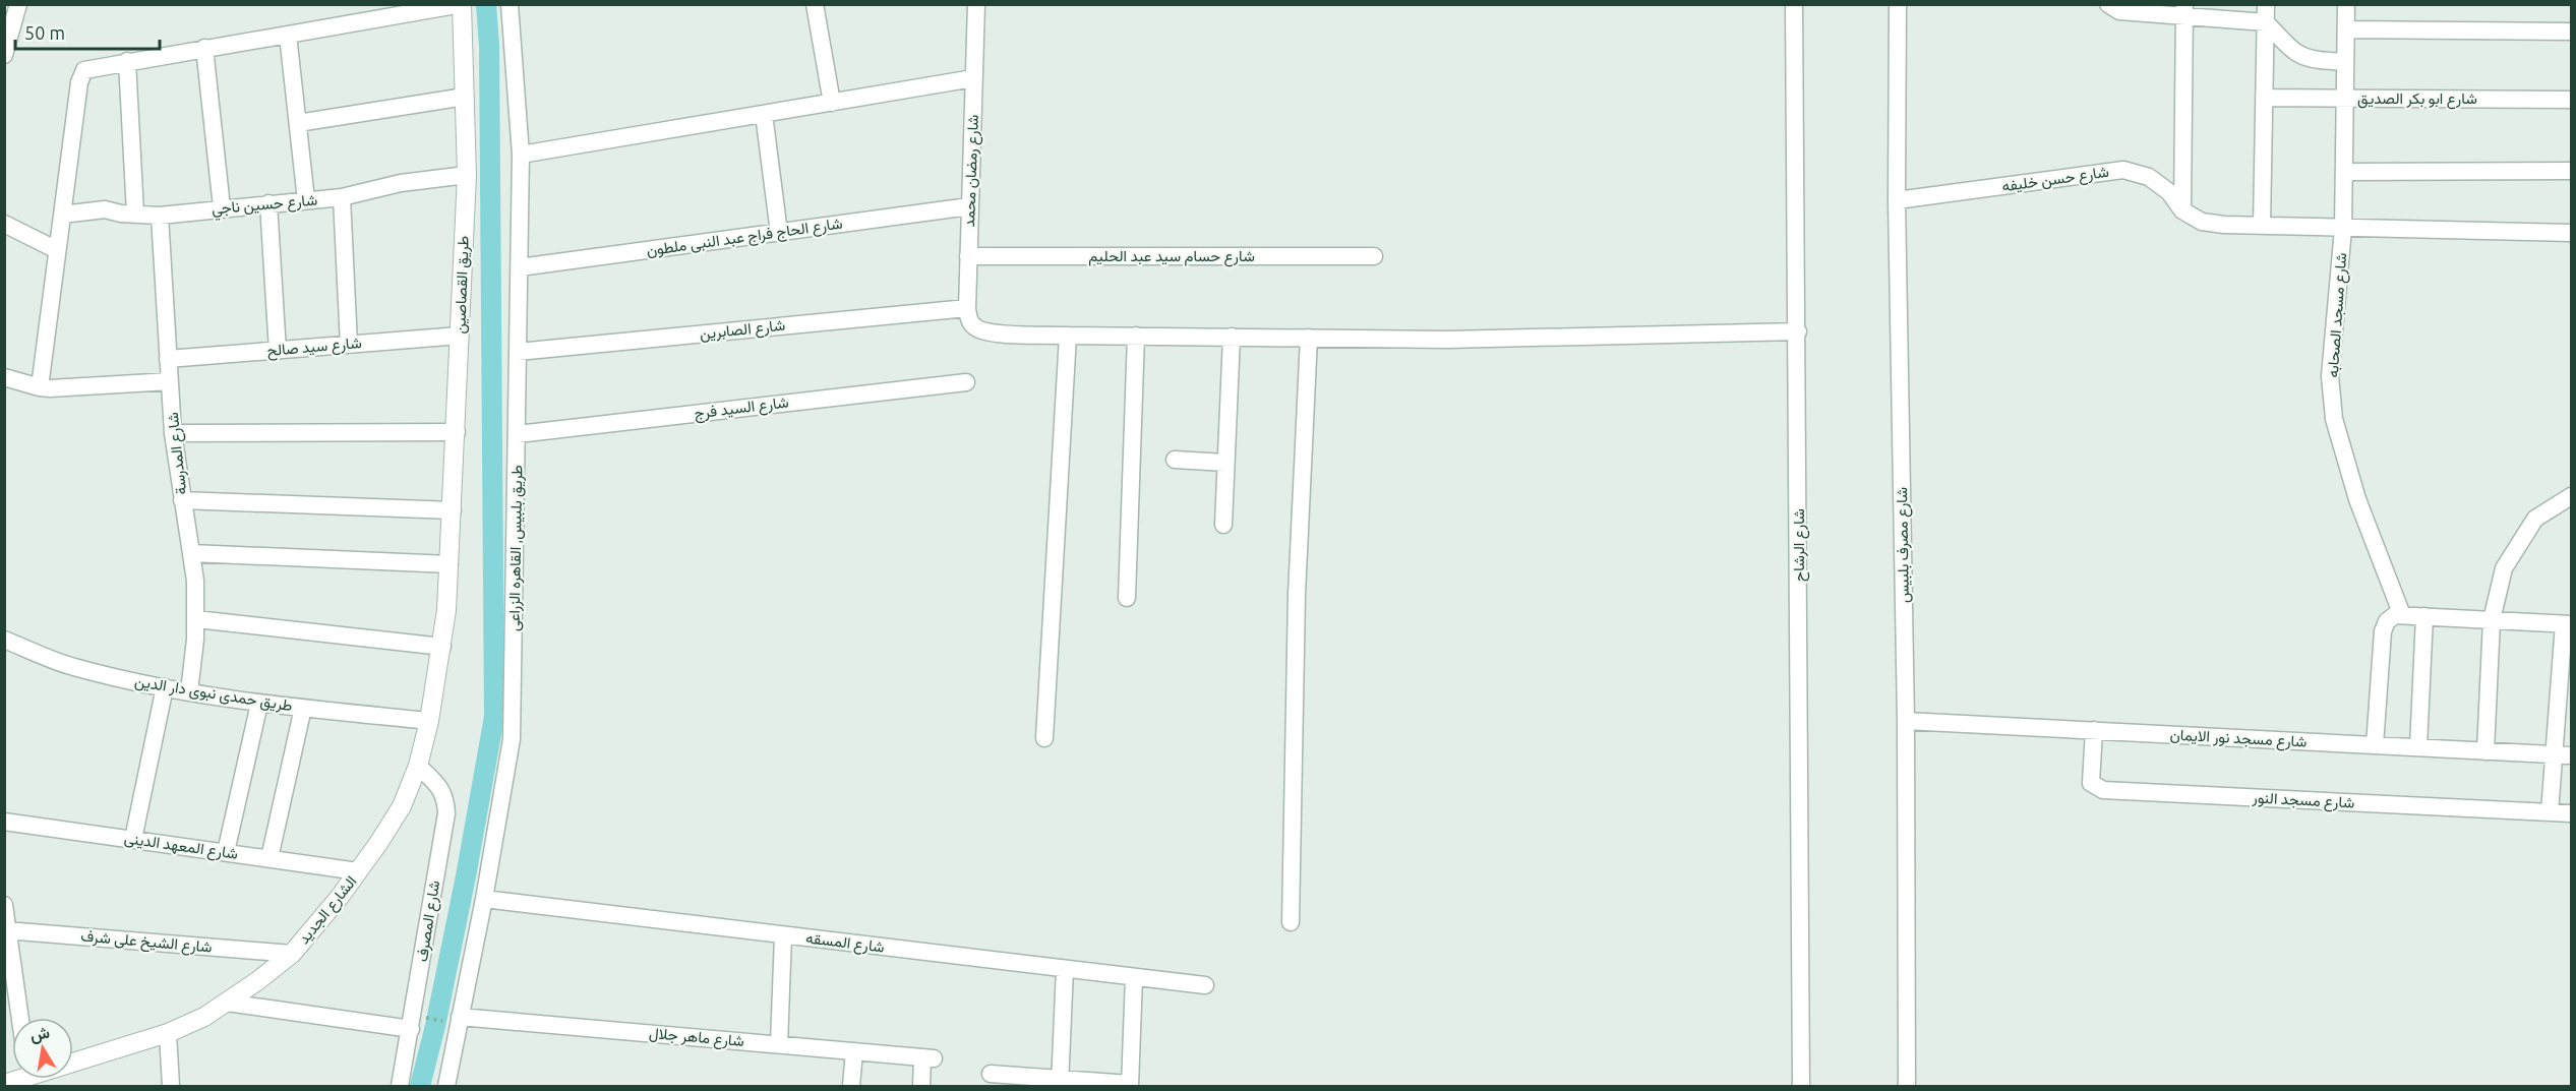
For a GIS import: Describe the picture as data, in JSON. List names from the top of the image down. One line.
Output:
{"streets":{"street":["شارع ابو بكر الصديق","شارع رمضان محمد","شارع حسن خليفه","شارع حسين ناجي","شارع الحاج فراج عبد النبى ملطون","شارع حسام سيد عبد الحليم","طريق القصاصين","شارع مسجد الصحابه","شارع الصابرين","شارع سيد صالح","شارع السيد فرج","شارع المدرسة","شارع الرشاح","شارع مصرف بلبيس","طريق بلبيس, القاهره الزراعى","طريق حمدى نبوى دار الدين","شارع مسجد نور الايمان","شارع مسجد النور","شارع المعهد الدينى","الشارع الجديد","شارع المصرف","شارع الشيخ على شرف","شارع المسقه","شارع ماهر جلال"]},"crossings":[["شارع ابو بكر الصديق","شارع مسجد الصحابه"],["شارع رمضان محمد","شارع الحاج فراج عبد النبى ملطون"],["شارع رمضان محمد","شارع حسام سيد عبد الحليم"],["شارع رمضان محمد","شارع الصابرين"],["شارع حسن خليفه","شارع مسجد الصحابه"],["شارع حسن خليفه","شارع مصرف بلبيس"],["شارع حسين ناجي","طريق القصاصين"],["شارع حسين ناجي","شارع المدرسة"],["شارع الحاج فراج عبد النبى ملطون","طريق بلبيس, القاهره الزراعى"],["طريق القصاصين","شارع سيد صالح"],["طريق القصاصين","الشارع الجديد"],["شارع الصابرين","طريق بلبيس, القاهره الزراعى"],["شارع سيد صالح","شارع المدرسة"],["شارع السيد فرج","طريق بلبيس, القاهره الزراعى"],["شارع المدرسة","طريق حمدى نبوى دار الدين"],["شارع مصرف بلبيس","شارع مسجد نور الايمان"],["طريق بلبيس, القاهره الزراعى","شارع المسقه"],["طريق بلبيس, القاهره الزراعى","شارع ماهر جلال"],["طريق حمدى نبوى دار الدين","الشارع الجديد"],["شارع مسجد نور الايمان","شارع مسجد النور"],["شارع المعهد الدينى","الشارع الجديد"],["الشارع الجديد","شارع المصرف"],["الشارع الجديد","شارع الشيخ على شرف"]],"scale_bar":"50 m","north":"top"}
